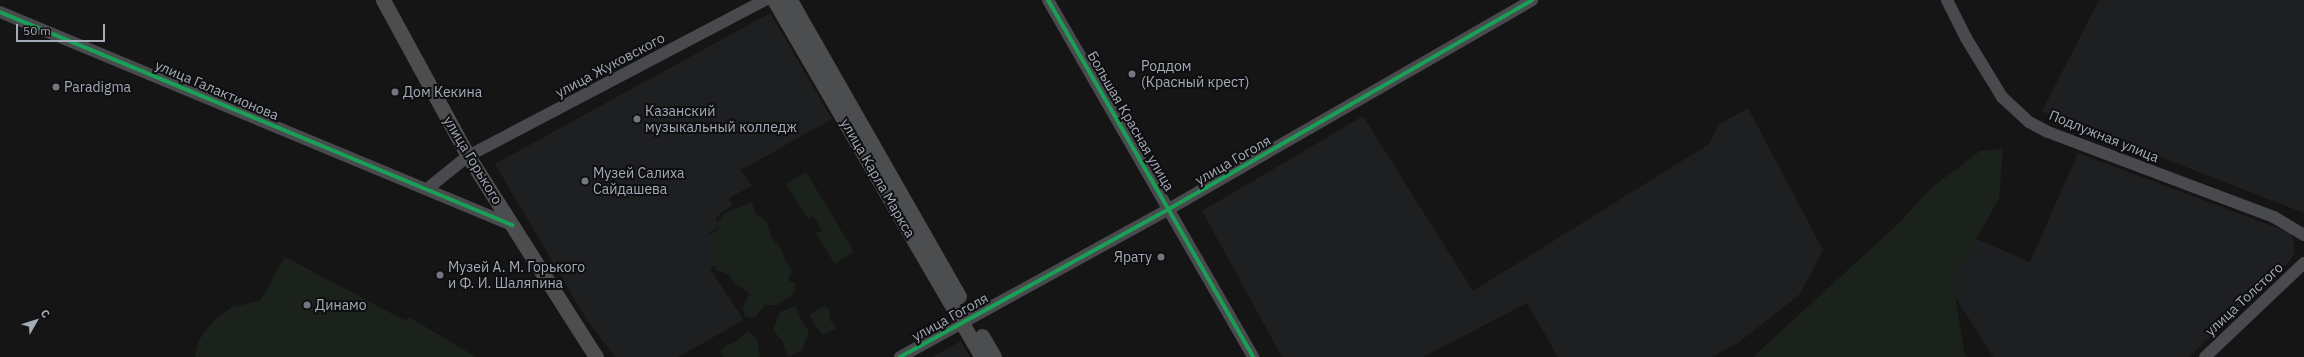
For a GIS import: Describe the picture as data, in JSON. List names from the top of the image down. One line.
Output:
{"streets":{"main road":["улица Горького","улица Карла Маркса"],"street":["улица Жуковского","улица Галактионова","Большая Красная улица","Подлужная улица","улица Гоголя","улица Толстого"]},"crossings":[["улица Жуковского","улица Горького"],["улица Галактионова","улица Горького"],["Большая Красная улица","улица Гоголя"],["улица Гоголя","улица Карла Маркса"]],"places":["Роддом (Красный крест)","Paradigma","Дом Кекина","Казанский музыкальный колледж","Музей Салиха Сайдашева","Ярату","Музей А. М. Горького и Ф. И. Шаляпина","Динамо"],"scale_bar":"50 m","north":"top right"}
